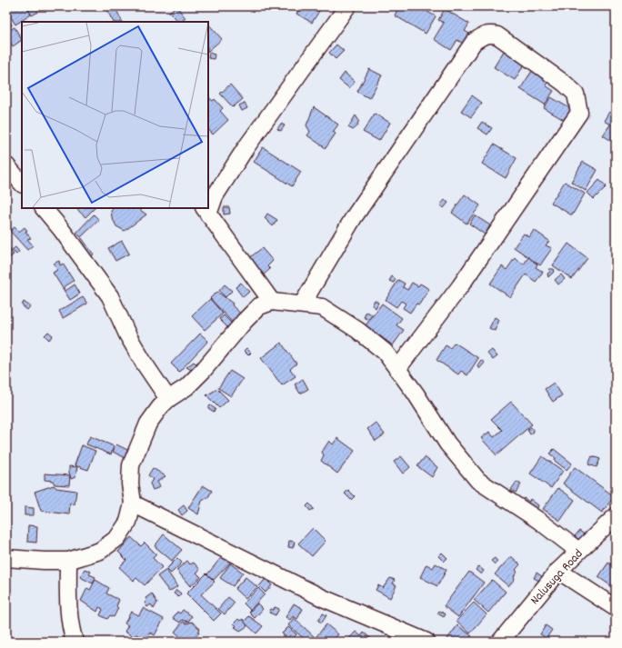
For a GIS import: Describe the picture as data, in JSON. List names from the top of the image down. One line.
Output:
{"streets":{"street":["Nalusuga Road"]}}
